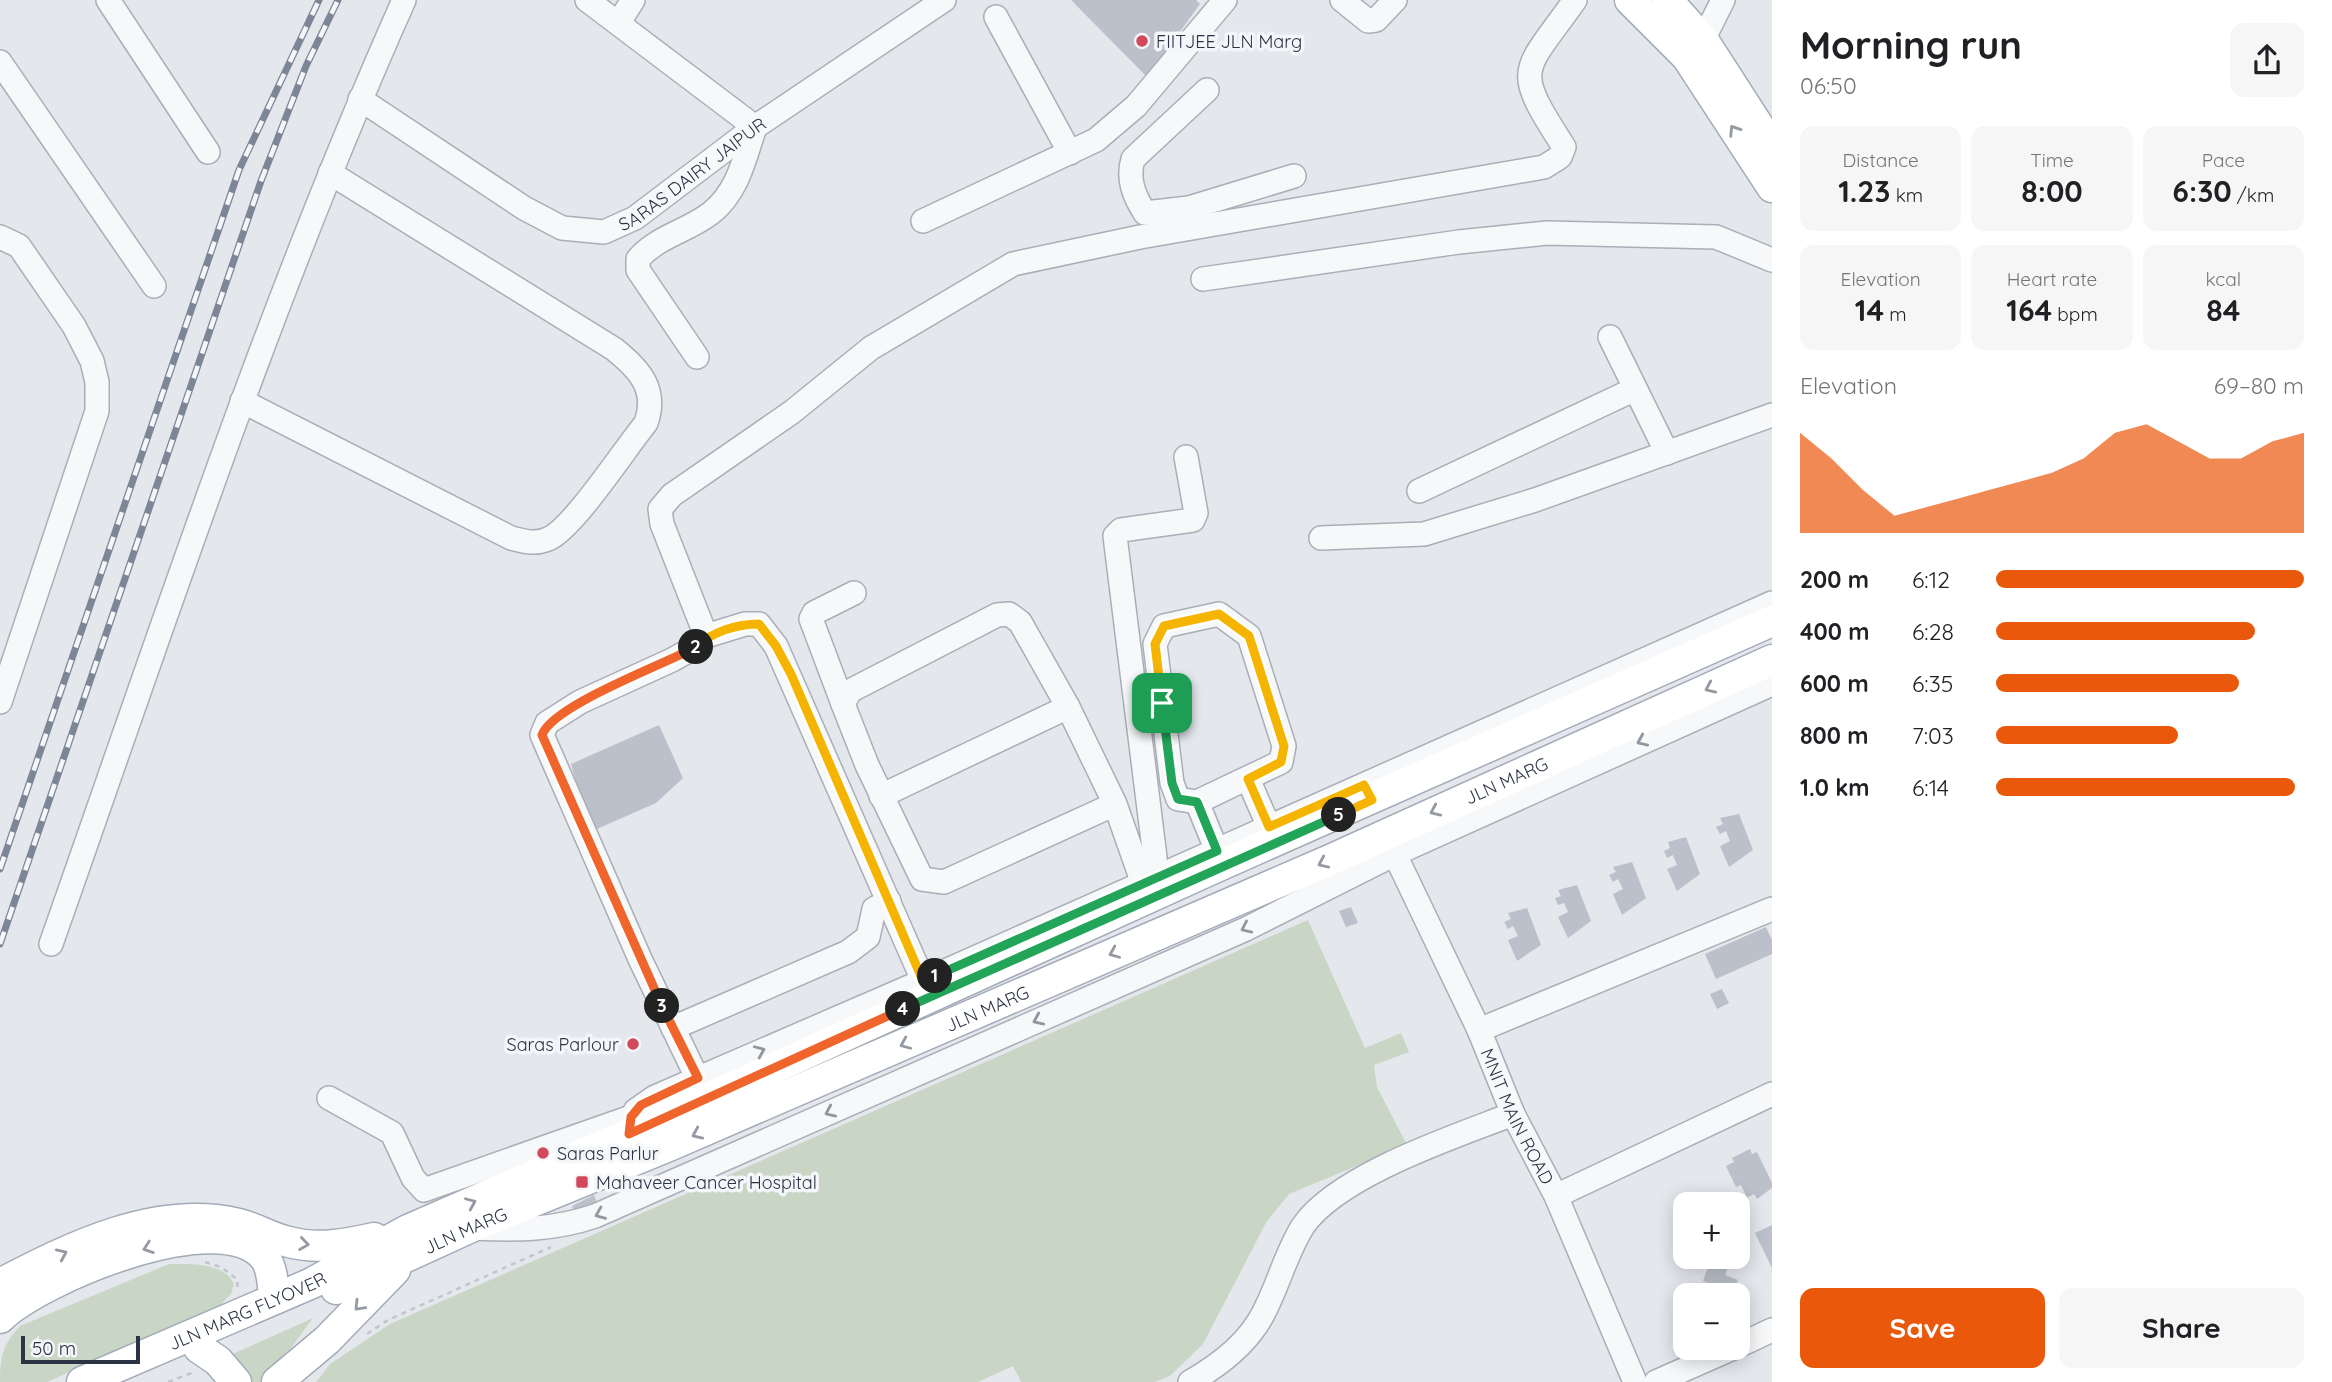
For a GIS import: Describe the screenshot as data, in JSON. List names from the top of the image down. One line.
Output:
{"streets":{"main road":["JLN MARG","JLN MARG FLYOVER"],"street":["SARAS DAIRY JAIPUR","MNIT MAIN ROAD"]},"crossings":[["JLN MARG","MNIT MAIN ROAD"],["JLN MARG","JLN MARG FLYOVER"]],"places":{"other":["FIITJEE JLN Marg","Saras Parlour","Saras Parlur"],"transit":["Mahaveer Cancer Hospital"]},"scale_bar":"50 m","page":{"heading":["Morning run","06:50"],"stats":[["Distance","1.23 km"],["Time","8:00"],["Pace","6:30 /km"],["Elevation","14 m"],["Heart rate","164 bpm"],["kcal","84"]],"chart":["Elevation","69–80 m"],"list":[{"name":"200 m","note":"6:12"},{"name":"400 m","note":"6:28"},{"name":"600 m","note":"6:35"},{"name":"800 m","note":"7:03"},{"name":"1.0 km","note":"6:14"}],"pins":["2","5","1","3","4"],"map_buttons":["+","−"],"buttons":["Save","Share"],"scale":"50 m"}}
